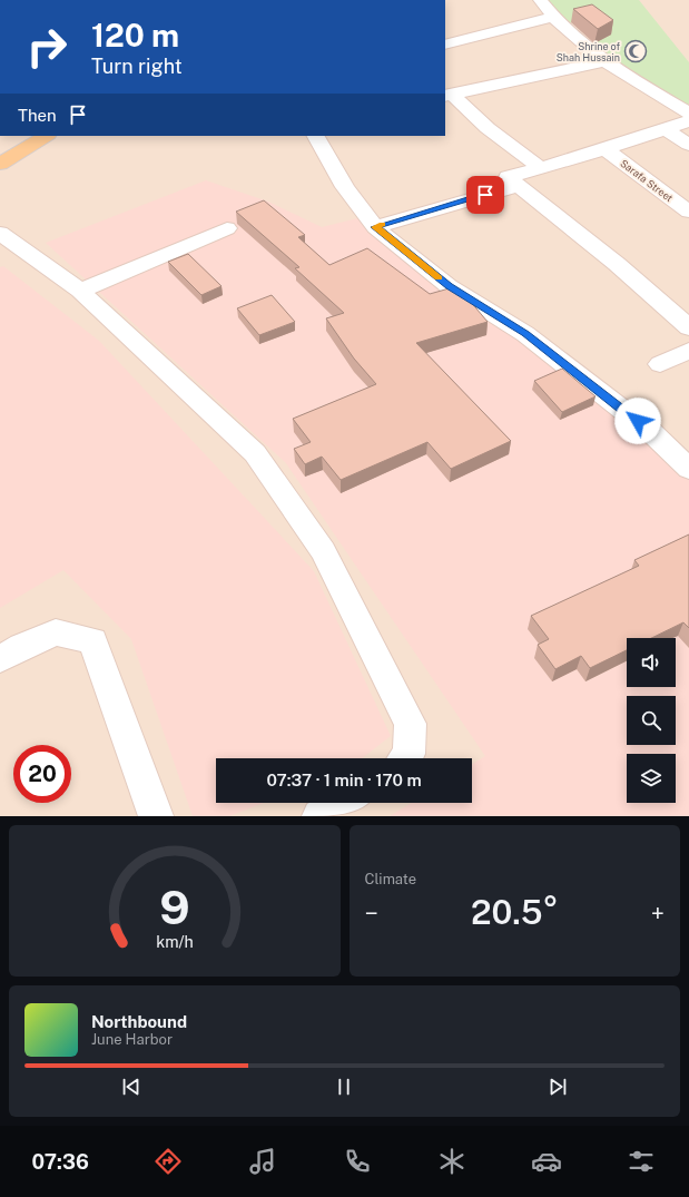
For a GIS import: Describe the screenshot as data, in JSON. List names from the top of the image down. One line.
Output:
{"streets":{"street":["Sarafa Street"]},"places":{"mosque":["Shrine of Shah Hussain"]},"page":{"turn":["120 m","Turn right"],"then":"Then","limit":"20","trip":"07:37 · 1 min · 170 m","tile":"Climate","heat":["−","20.5°","+"],"song":["Northbound","June Harbor"],"tabs":"07:36","gauge":["9","km/h"]}}
